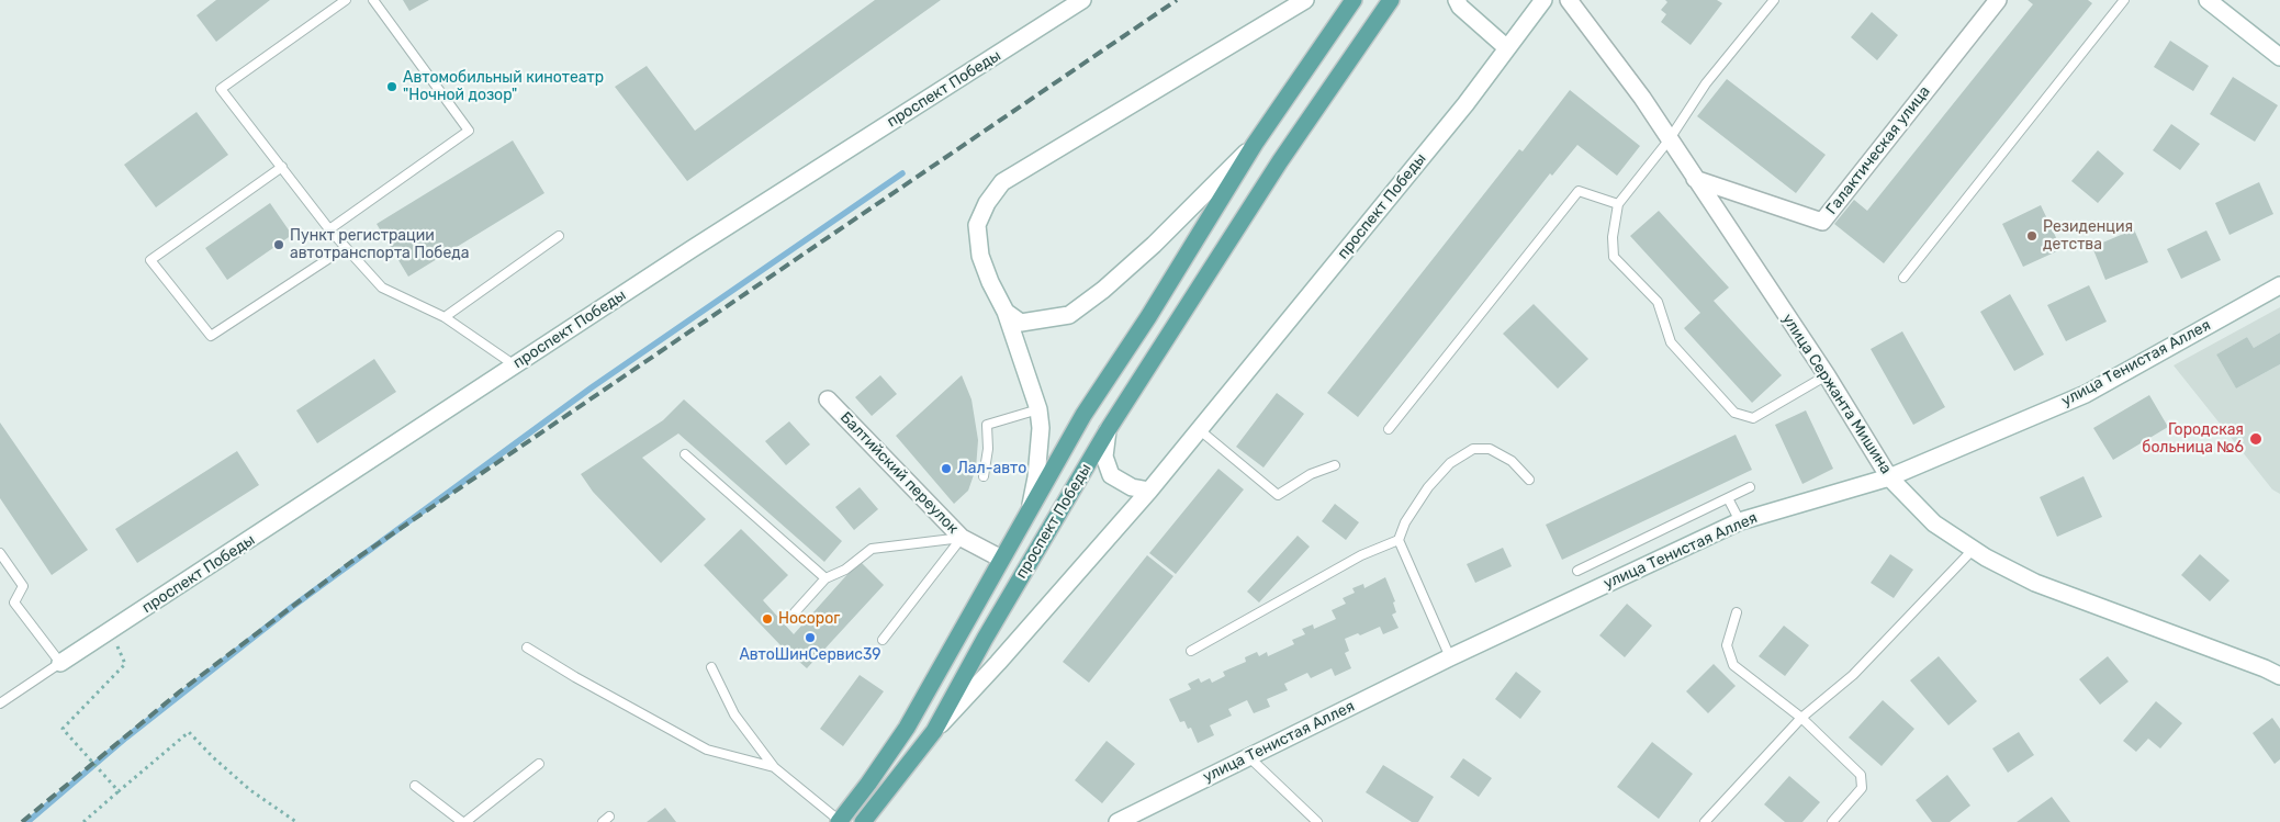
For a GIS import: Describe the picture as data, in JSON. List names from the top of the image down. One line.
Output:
{"streets":{"main road":["проспект Победы"],"street":["Галактическая улица","улица Тенистая Аллея","улица Сержанта Мишина","Балтийский переулок"]},"crossings":[["проспект Победы","Балтийский переулок"],["Галактическая улица","улица Сержанта Мишина"],["улица Тенистая Аллея","улица Сержанта Мишина"]],"places":["Автомобильный кинотеатр \"Ночной дозор\"","Резиденция детства","Пункт регистрации автотранспорта Победа","Городская больница №6","Лал-авто","Носорог","АвтоШинСервис39"]}
